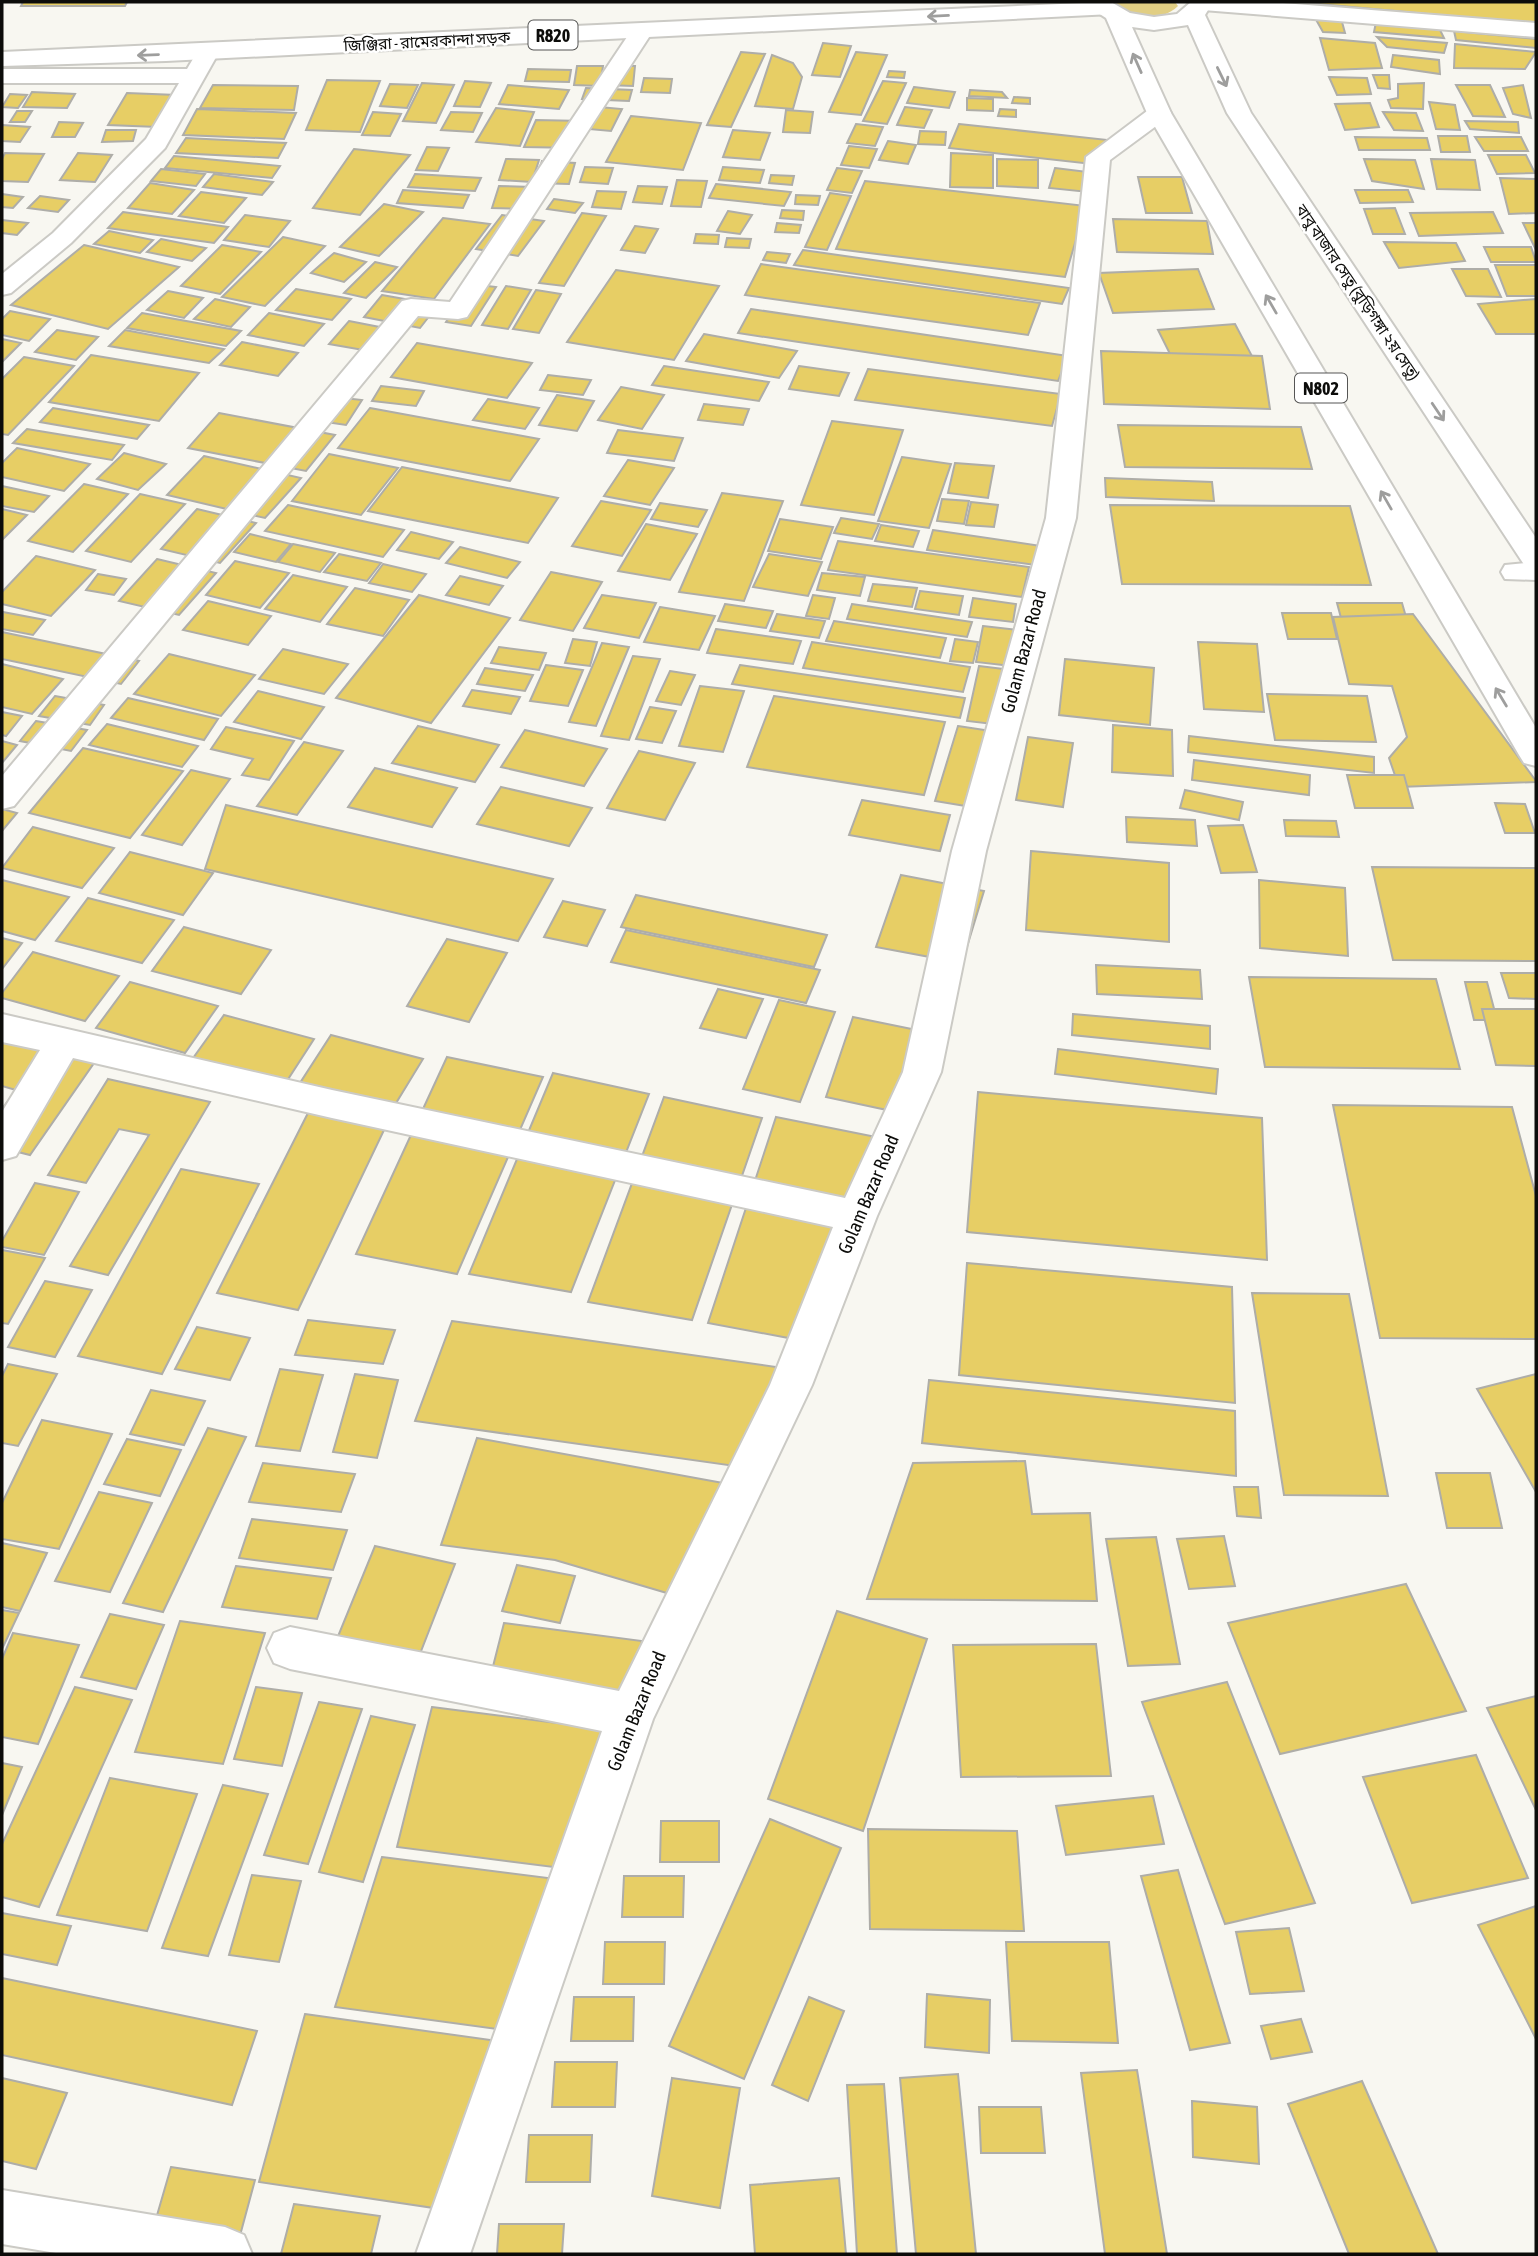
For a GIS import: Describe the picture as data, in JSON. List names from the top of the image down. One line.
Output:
{"streets":{"main road":["R820","জিঞ্জিরা - রামেরকান্দা সড়ক","বাবু বাজার সেতু (বুড়িগঙ্গা ২য় সেতু)","N802","Golam Bazar Road"]},"crossings":[["জিঞ্জিরা - রামেরকান্দা সড়ক","বাবু বাজার সেতু (বুড়িগঙ্গা ২য় সেতু)"],["জিঞ্জিরা - রামেরকান্দা সড়ক","N802"],["N802","Golam Bazar Road"]]}
